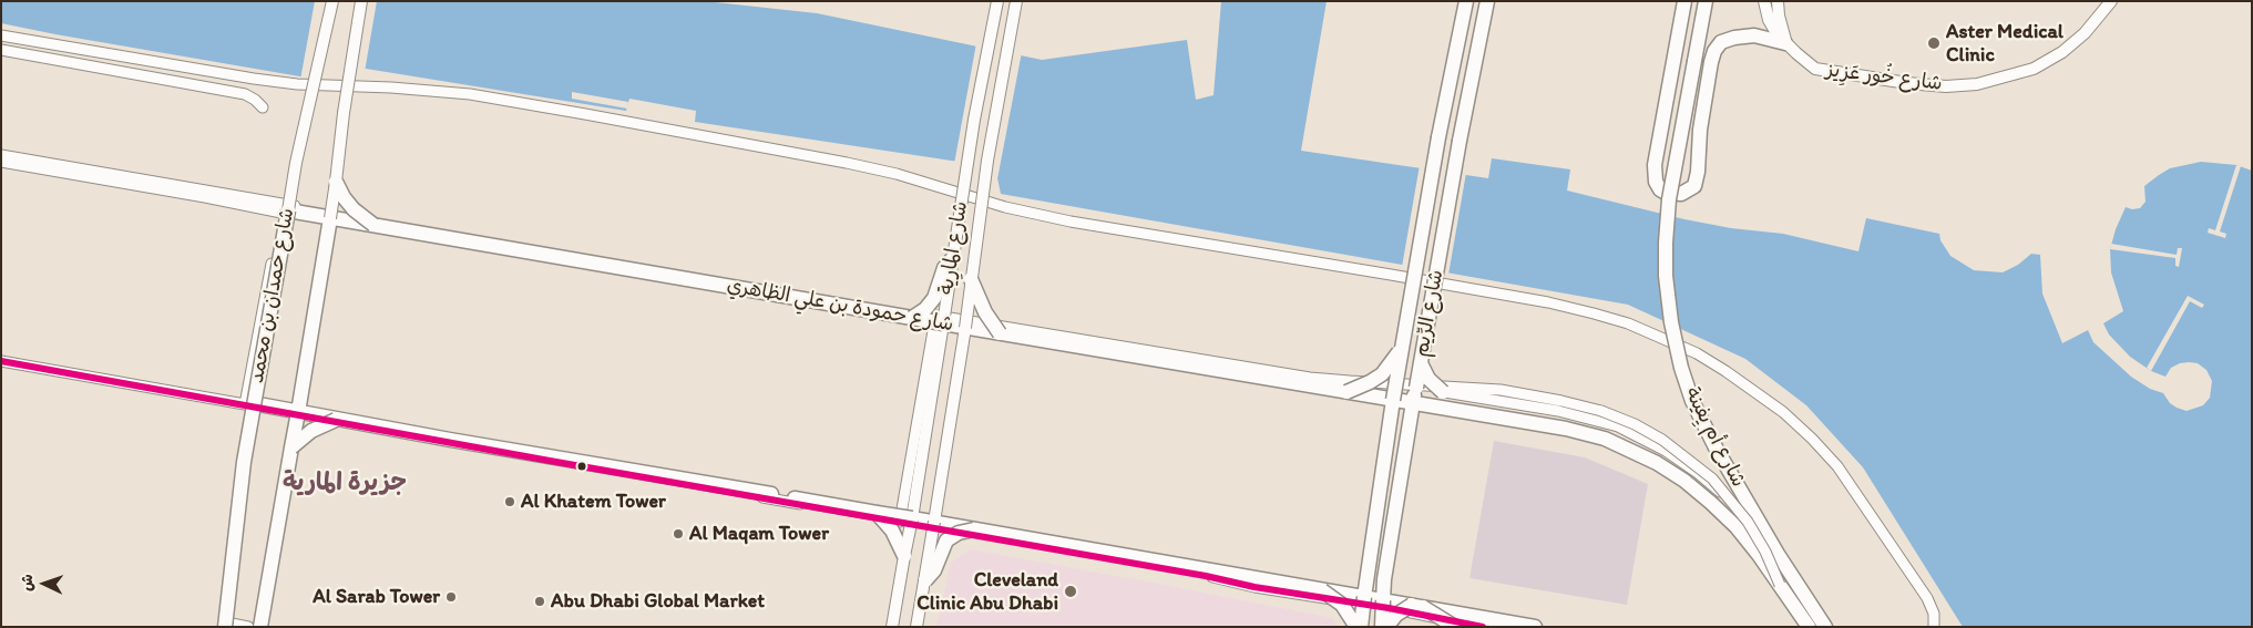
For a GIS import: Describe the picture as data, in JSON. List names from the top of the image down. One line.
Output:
{"streets":{"main road":["شارع حمدان بن محمد","شارع حمودة بن علي الظاهري","شارع الرِّيم","شارع أم يِفينة"],"street":["شارع خُور عَزِيز","شارع المارِية"]},"crossings":[["شارع المارِية","شارع حمودة بن علي الظاهري"],["شارع حمدان بن محمد","شارع حمودة بن علي الظاهري"],["شارع حمودة بن علي الظاهري","شارع الرِّيم"]],"districts":["جزيرة المارية"],"places":["Aster Medical Clinic","Al Khatem Tower","Al Maqam Tower","Cleveland Clinic Abu Dhabi","Al Sarab Tower","Abu Dhabi Global Market"],"north":"left"}
